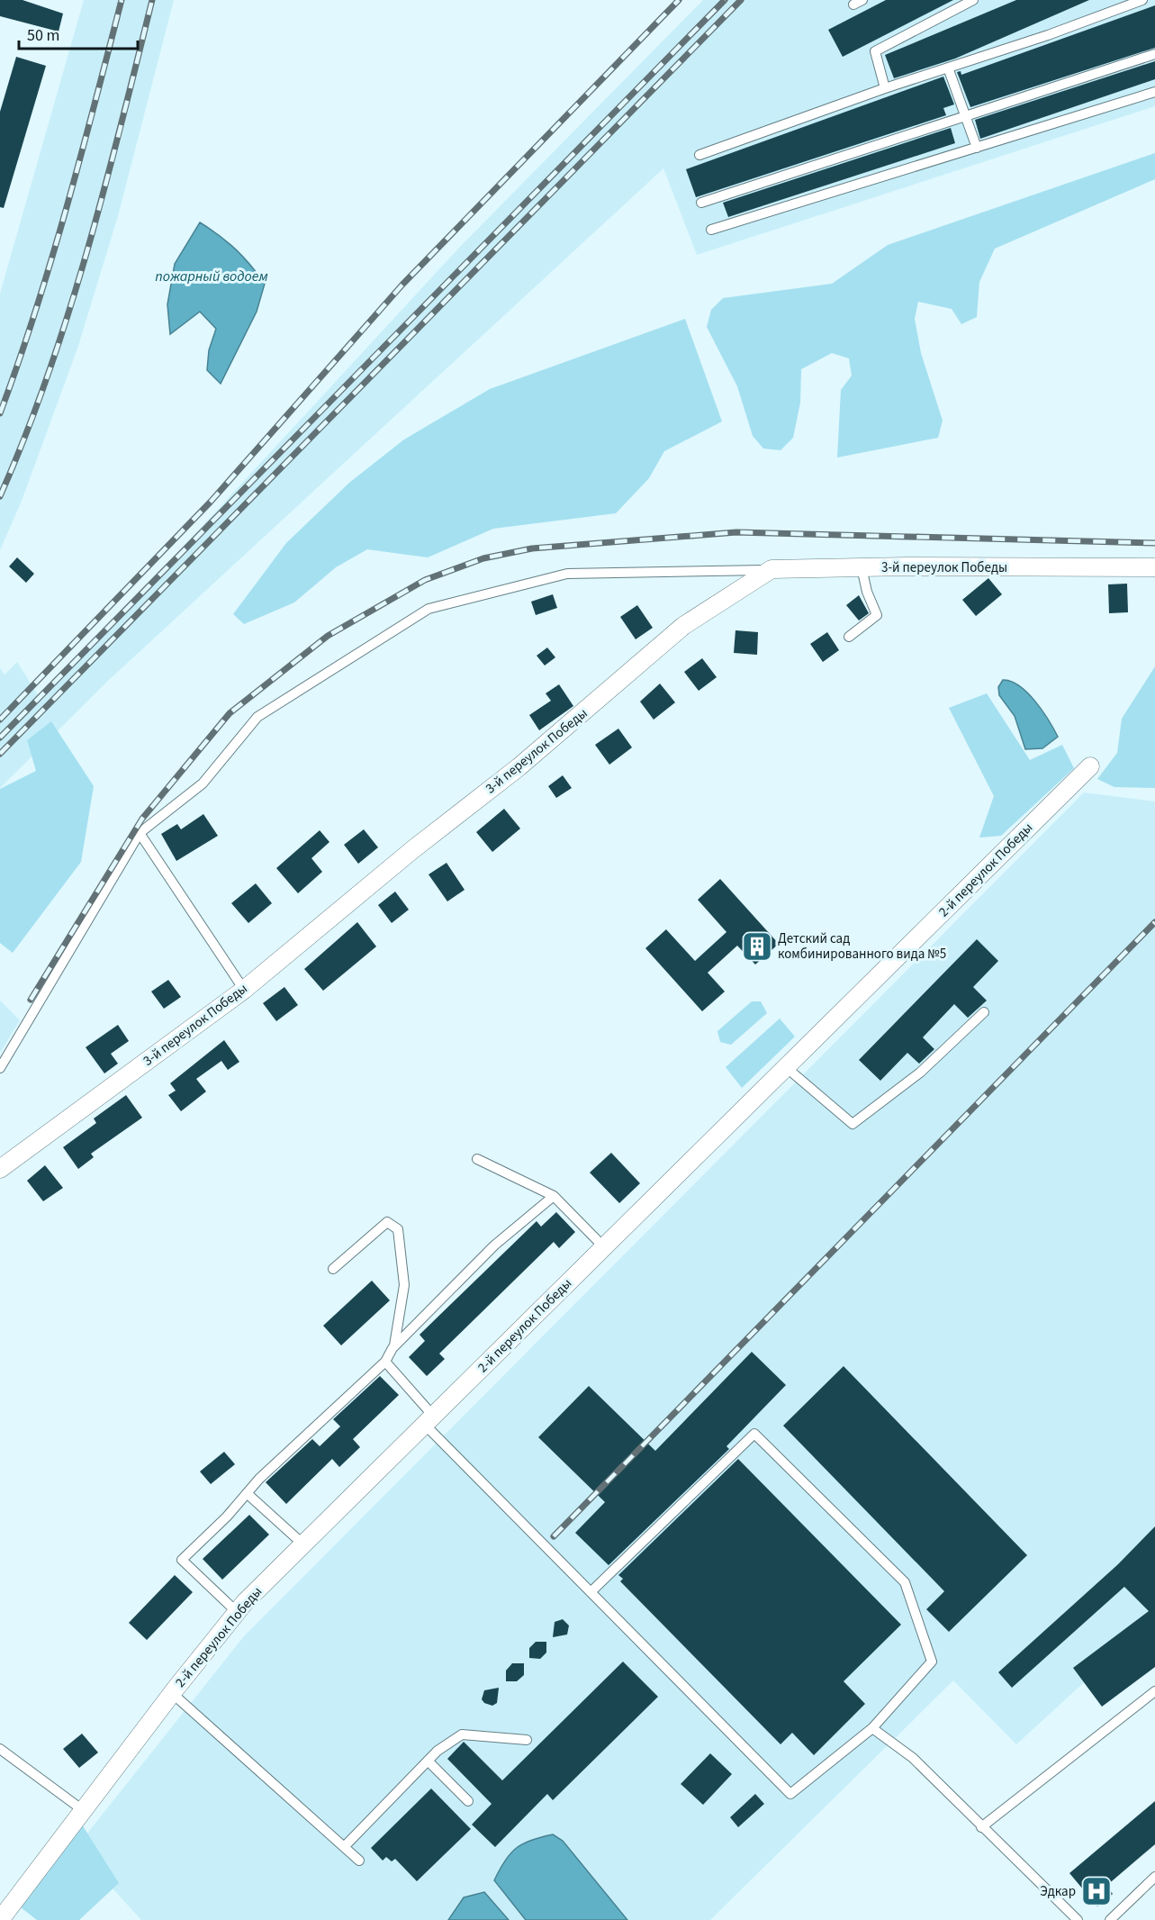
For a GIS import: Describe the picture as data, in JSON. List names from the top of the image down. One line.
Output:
{"streets":{"street":["3-й переулок Победы","2-й переулок Победы"]},"water":["пожарный водоем"],"places":{"building":["Детский сад комбинированного вида №5"],"hospital":["Эдкар"]},"scale_bar":"50 m"}
